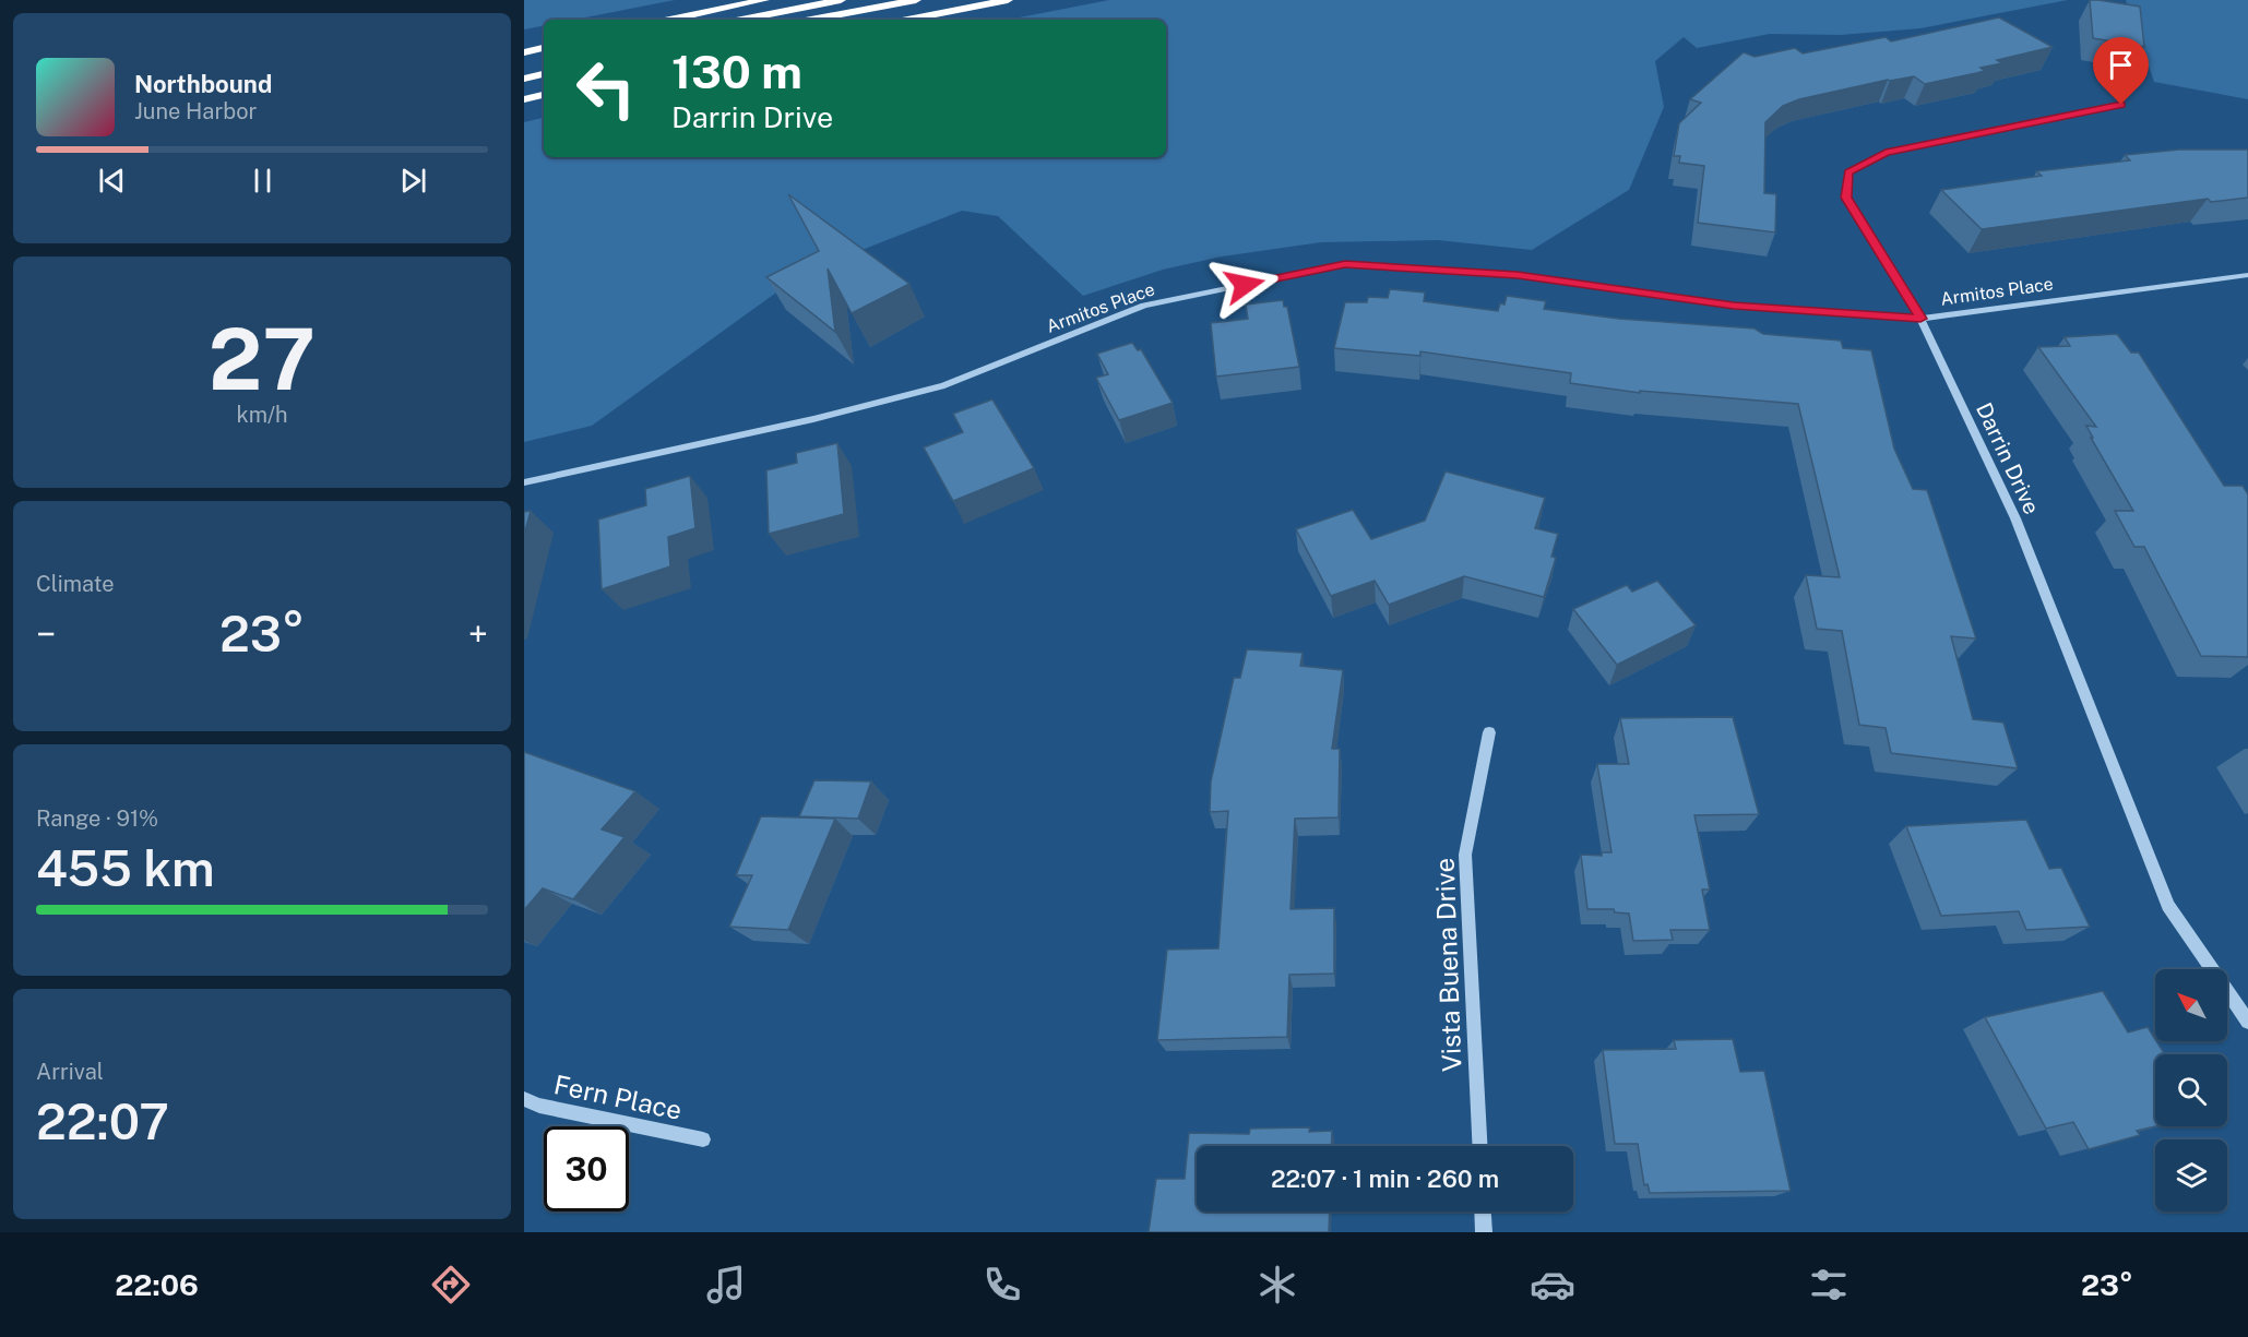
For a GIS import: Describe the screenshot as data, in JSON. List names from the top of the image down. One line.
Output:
{"streets":{"street":["Armitos Place","Darrin Drive","Vista Buena Drive","Fern Place"]},"crossings":[["Armitos Place","Darrin Drive"]],"north":"top left","page":{"turn":["130 m","Darrin Drive"],"song":["Northbound","June Harbor"],"tile":[["27","km/h"],"Climate",["Range · 91%","455 km"],["Arrival","22:07"]],"heat":["−","23°","+"],"limit":"30","trip":"22:07 · 1 min · 260 m","tabs":["22:06","23°"]}}
